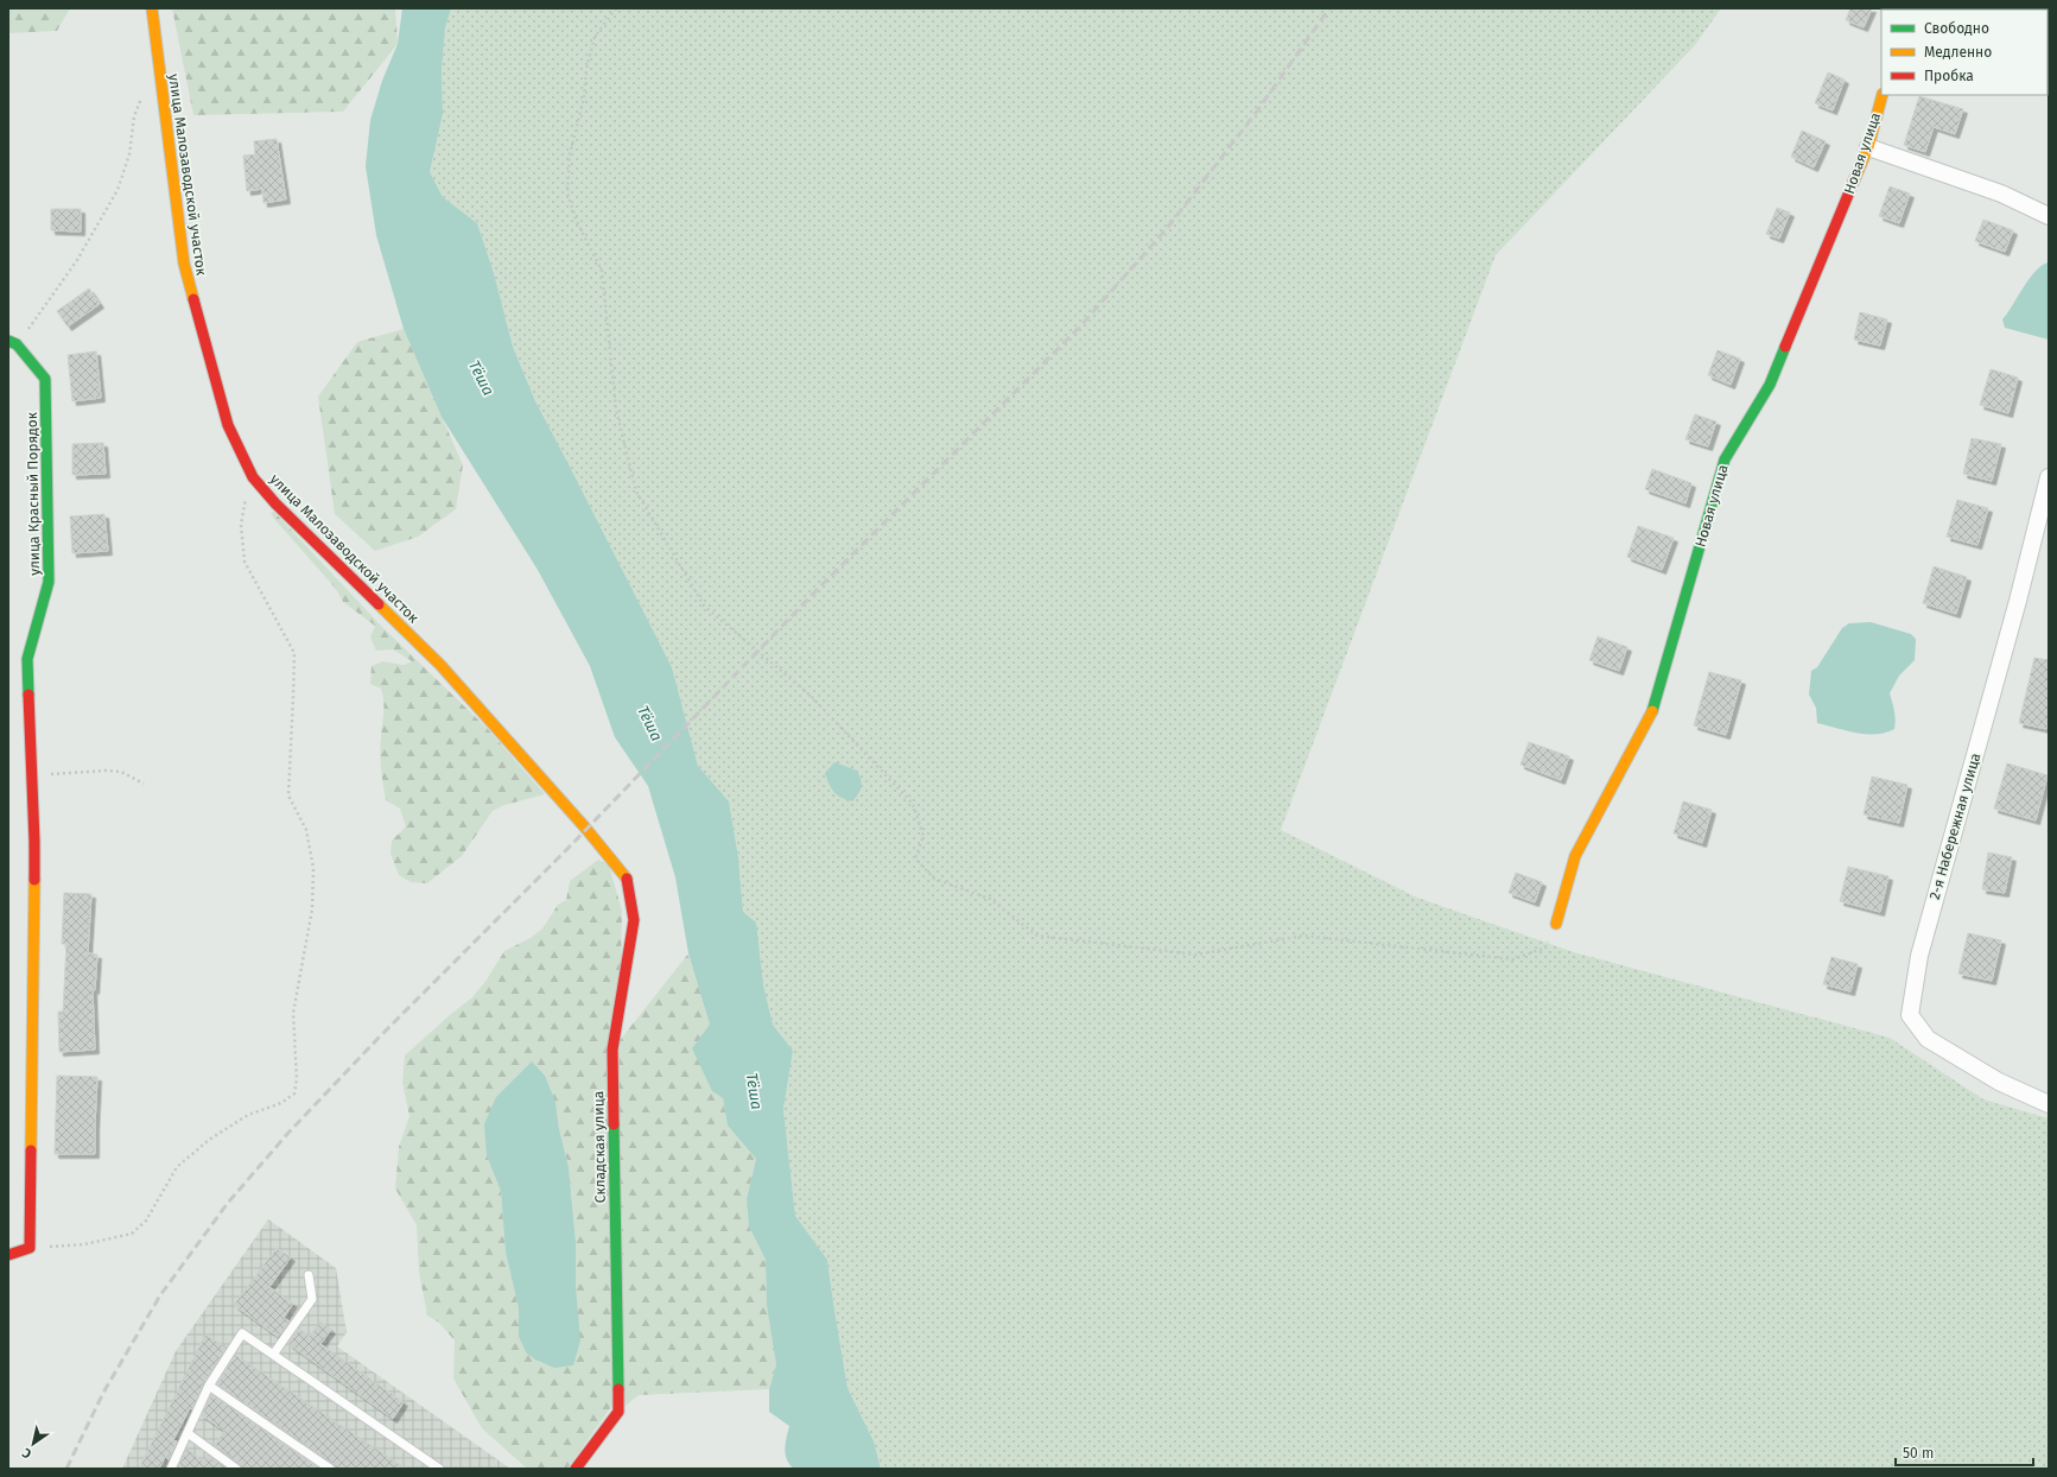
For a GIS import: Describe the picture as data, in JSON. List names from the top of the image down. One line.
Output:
{"streets":{"street":["Новая улица","улица Малозаводской участок","улица Красный Порядок","2-я Набережная улица","Складская улица"]},"crossings":[["улица Малозаводской участок","Складская улица"]],"water":["Тёша"],"legend":["Свободно","Медленно","Пробка"],"scale_bar":"50 m","north":"bottom left"}
